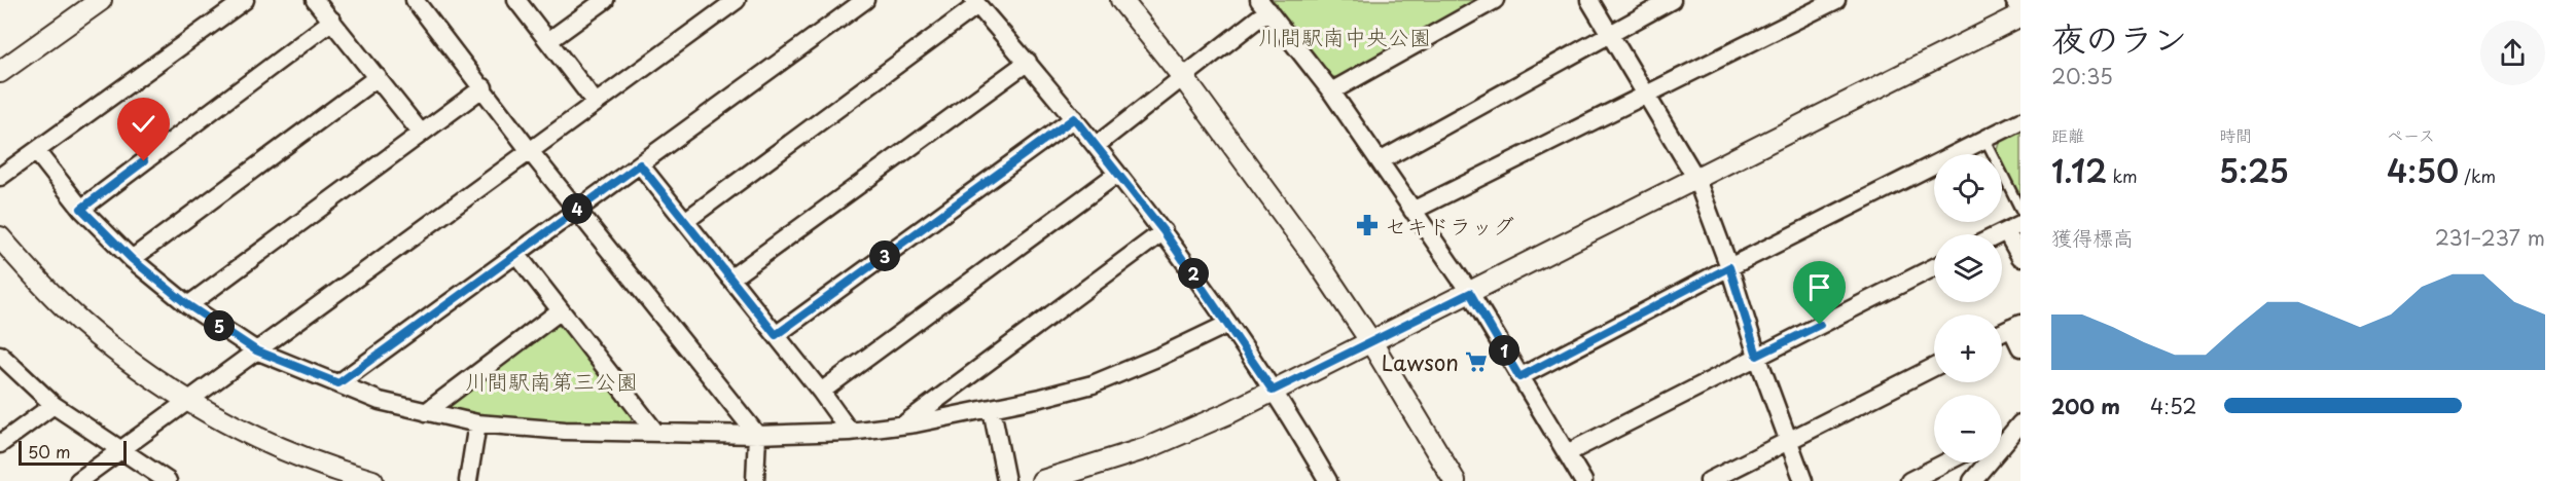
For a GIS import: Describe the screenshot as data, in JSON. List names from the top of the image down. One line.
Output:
{"parks":["川間駅南中央公園","川間駅南第三公園"],"places":{"pharmacy":["セキドラッグ"],"supermarket":["Lawson"]},"scale_bar":"50 m","page":{"heading":["夜のラン","20:35"],"stats":[["距離","1.12 km"],["時間","5:25"],["ペース","4:50 /km"]],"map_buttons":["+","−"],"pins":["4","3","2","5","1"],"chart":["獲得標高","231–237 m"],"list":[{"name":"200 m","note":"4:52"}],"scale":"50 m"}}
